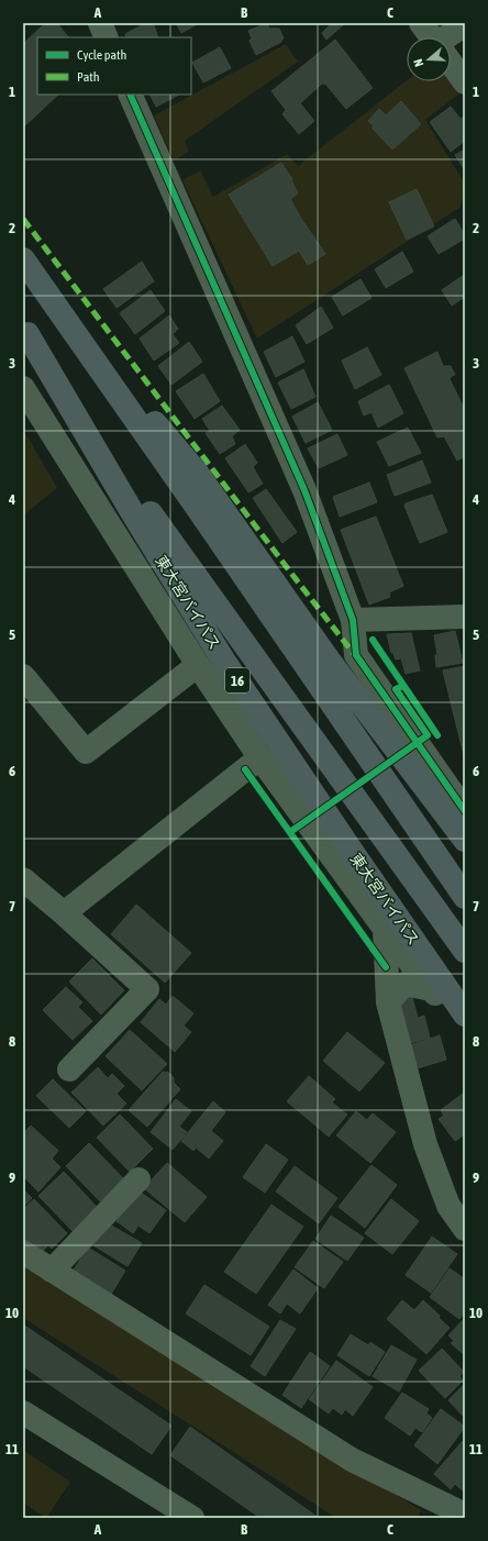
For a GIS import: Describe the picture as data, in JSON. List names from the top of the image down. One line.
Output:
{"streets":{"highway":["東大宮バイパス","16"]},"legend":["Cycle path","Path"],"north":"left","grid":{"columns":["A","B","C"],"rows":["1","2","3","4","5","6","7","8","9","10","11"]}}
